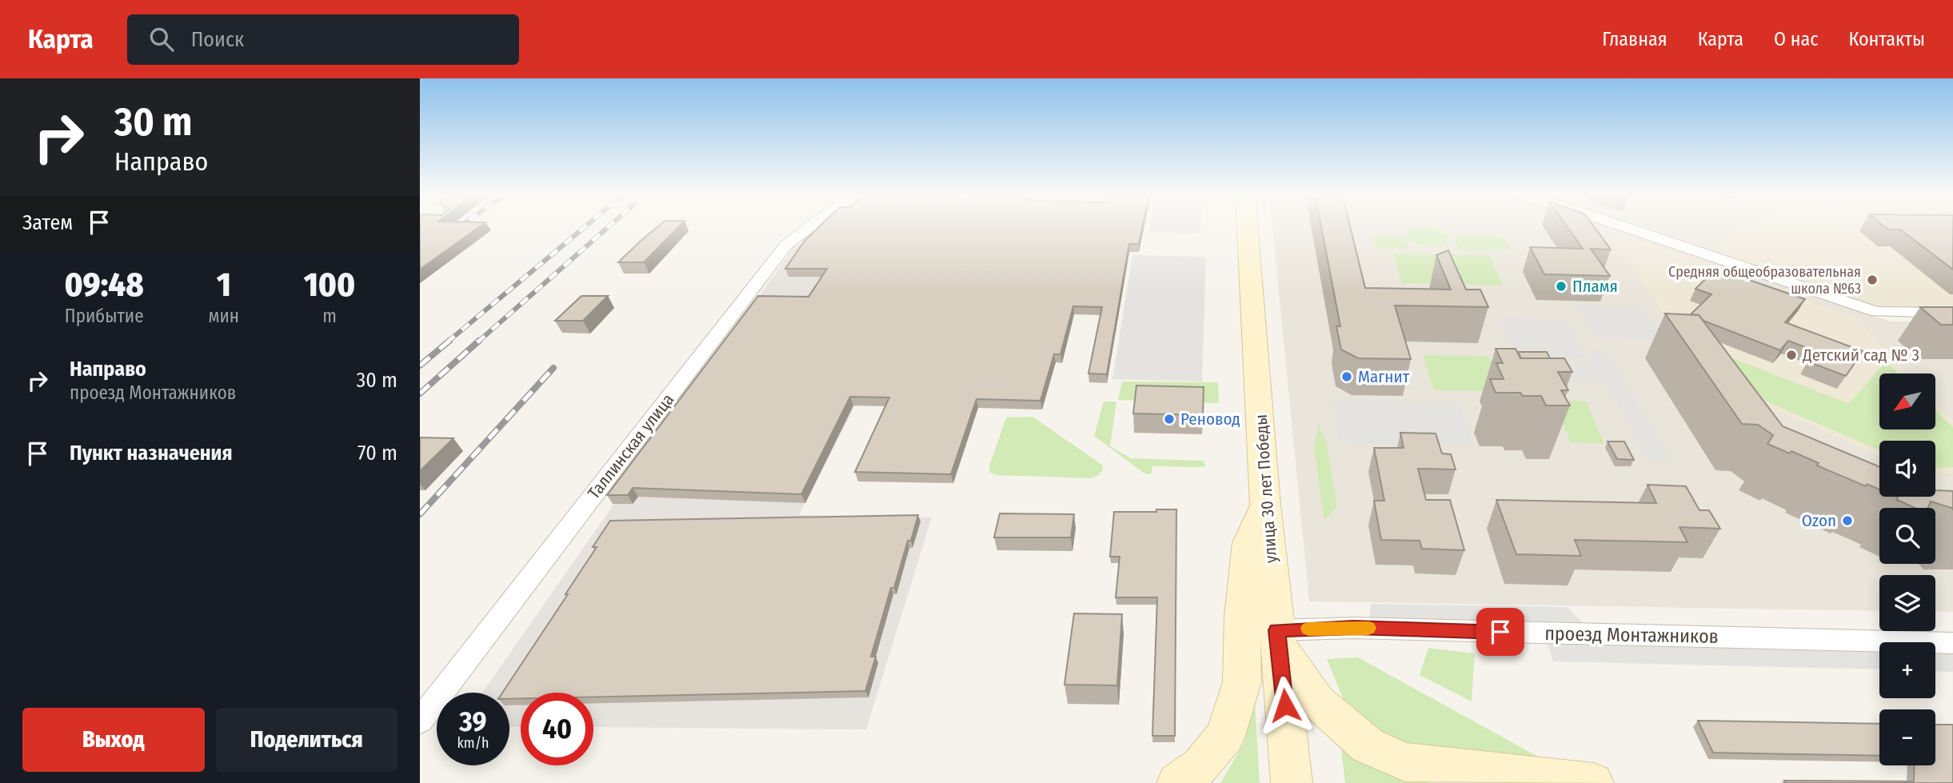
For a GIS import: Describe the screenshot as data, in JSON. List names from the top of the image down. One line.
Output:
{"streets":{"street":["Таллинская улица","улица 30 лет Победы","проезд Монтажников"]},"crossings":[["улица 30 лет Победы","проезд Монтажников"]],"places":["Средняя общеобразовательная школа №63","Пламя","Детский сад № 3","Магнит","Реновод","Ozon"],"north":"bottom left","page":{"header":"Карта","search":"Поиск","nav":["Главная","Карта","О нас","Контакты"],"turn":["30 m","Направо"],"then":"Затем","eta":["09:48","Прибытие","1","мин","100","m"],"list":[{"name":"Направо","note":"проезд Монтажников","value":"30 m"},{"name":"Пункт назначения","value":"70 m"}],"map_buttons":["+","−"],"speed":"39 km/h","limit":"40","buttons":["Выход","Поделиться"]}}
